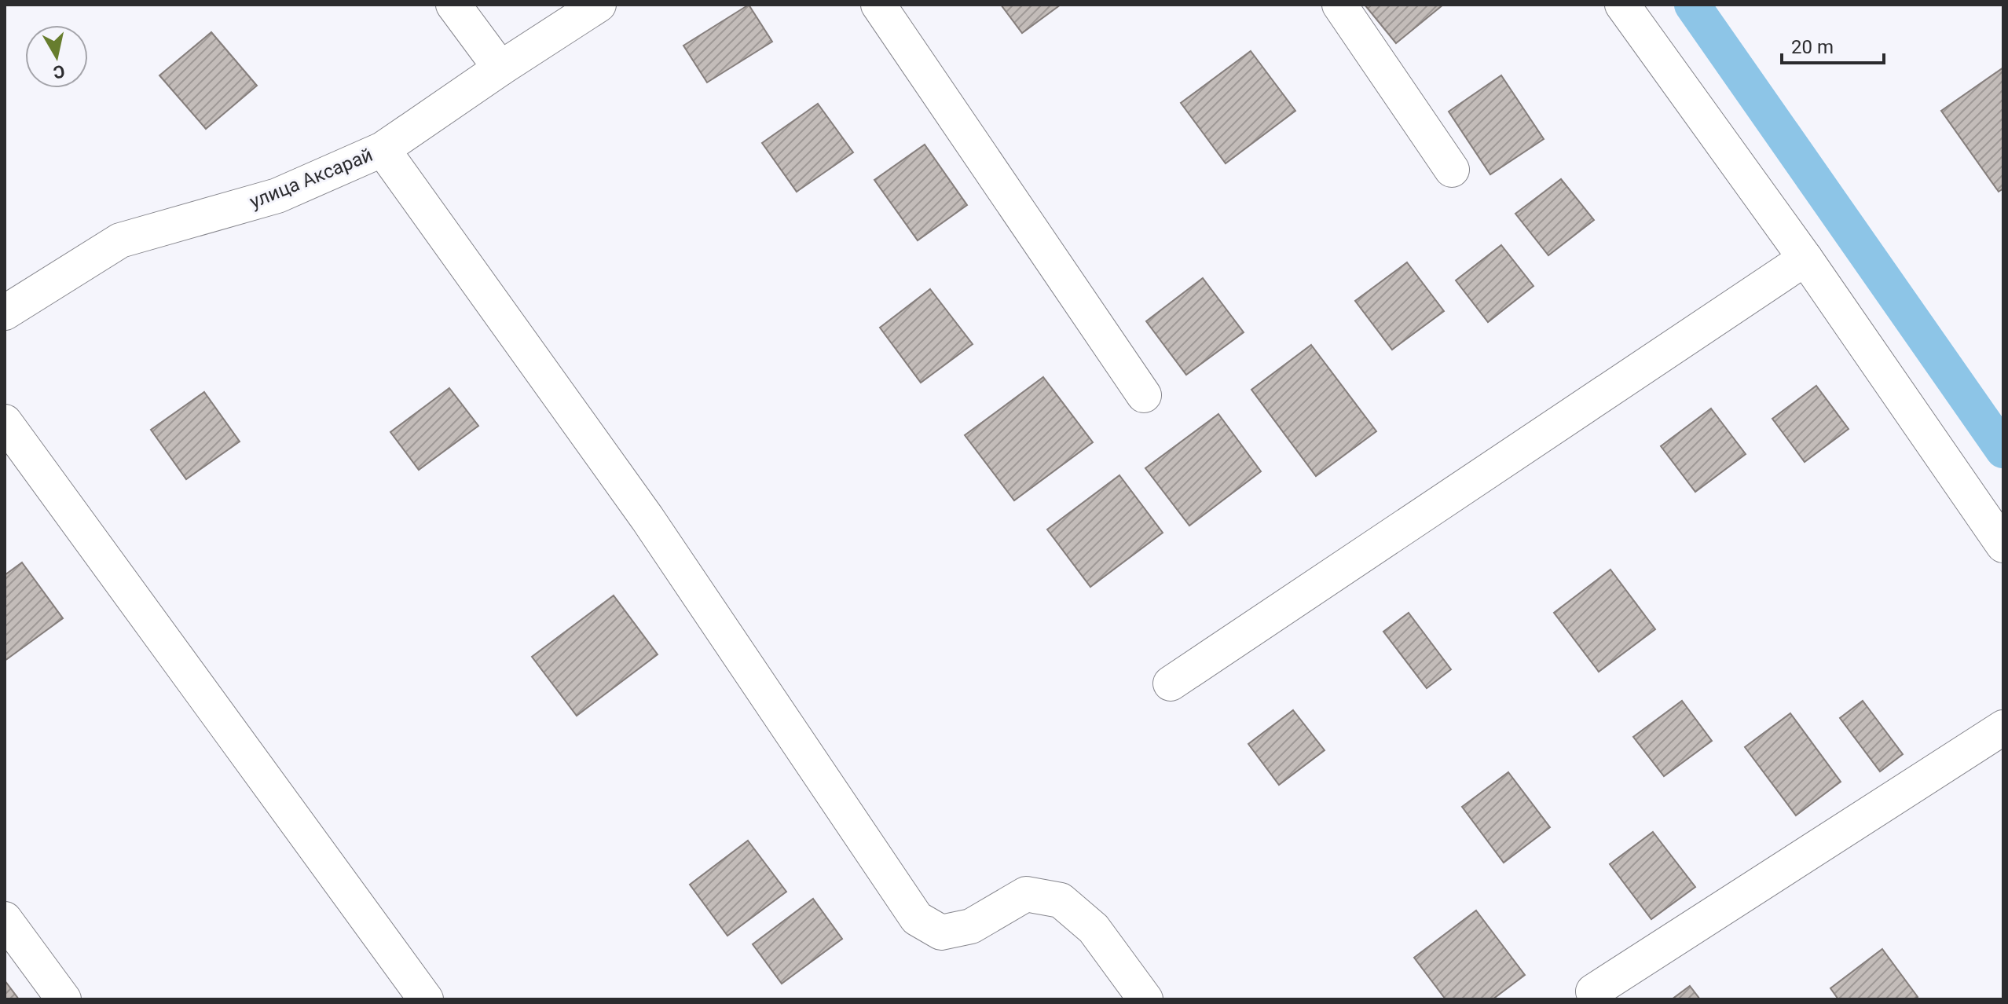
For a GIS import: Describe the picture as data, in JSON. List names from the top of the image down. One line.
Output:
{"streets":{"street":["улица Аксарай"]},"scale_bar":"20 m","north":"bottom"}
